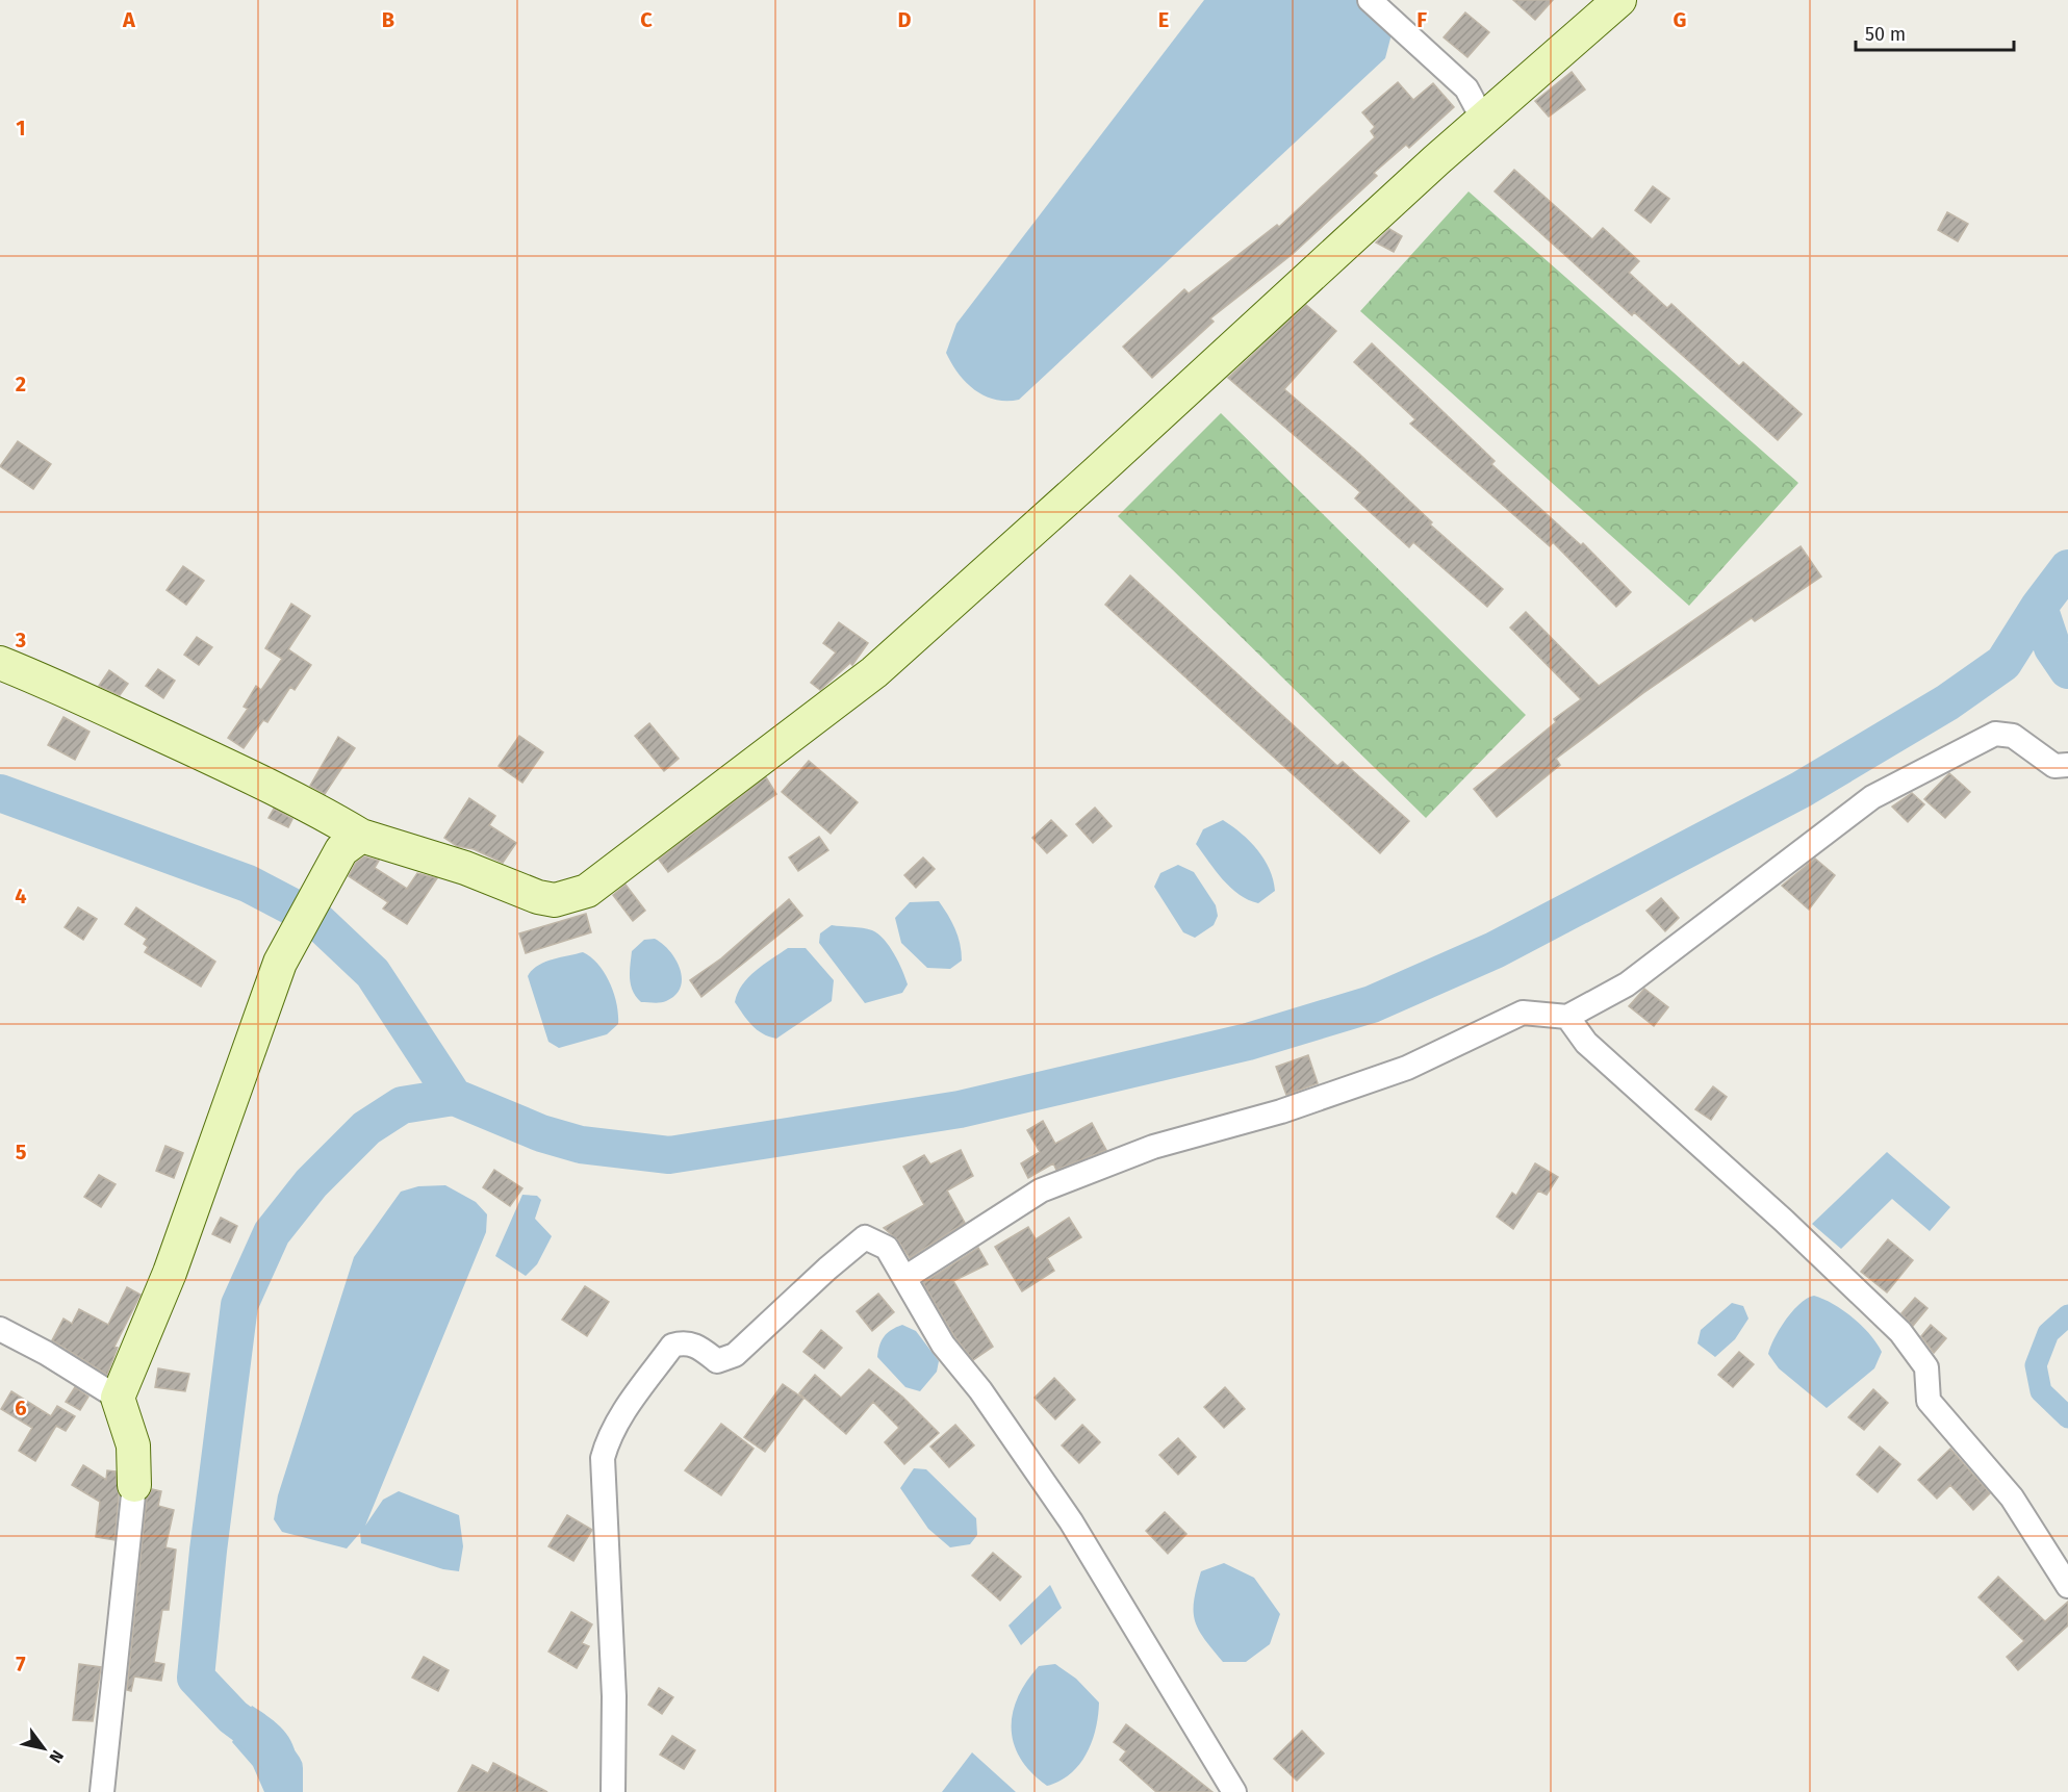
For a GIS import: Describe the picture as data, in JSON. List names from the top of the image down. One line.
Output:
{"scale_bar":"50 m","north":"bottom right","grid":{"columns":["A","B","C","D","E","F","G"],"rows":["1","2","3","4","5","6","7"]}}
